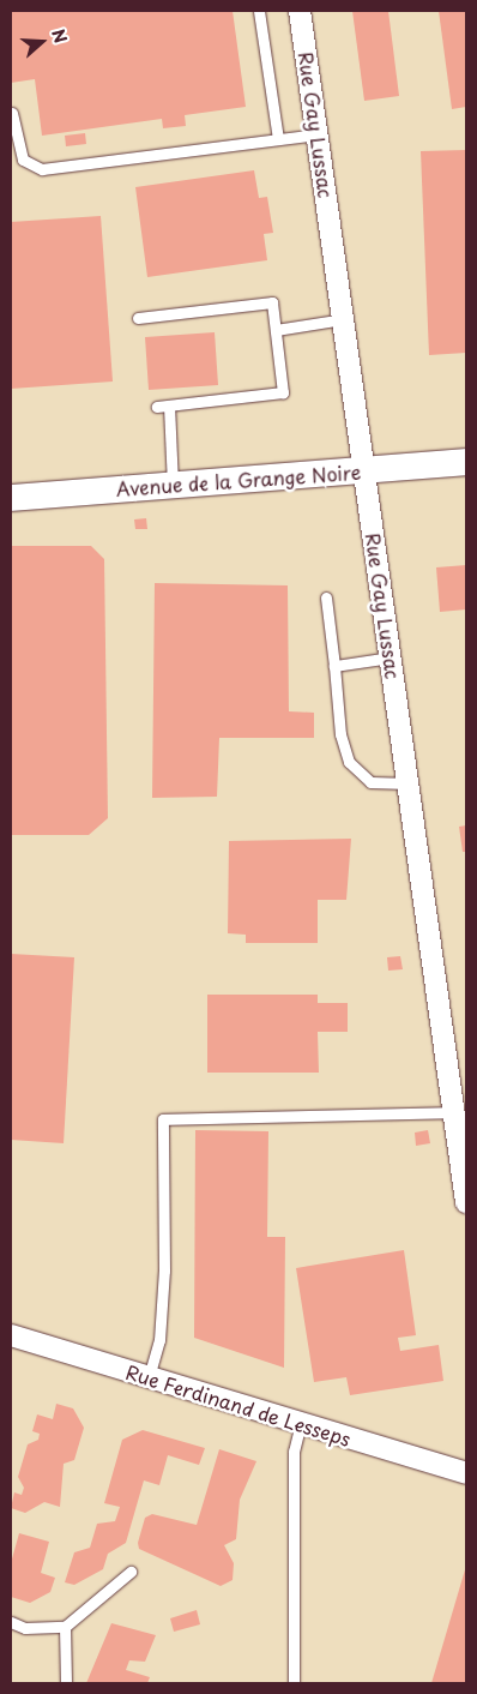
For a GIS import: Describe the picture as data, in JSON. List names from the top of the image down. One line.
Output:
{"streets":{"street":["Rue Gay Lussac","Avenue de la Grange Noire","Rue Ferdinand de Lesseps"]},"crossings":[["Rue Gay Lussac","Avenue de la Grange Noire"]],"north":"right"}
